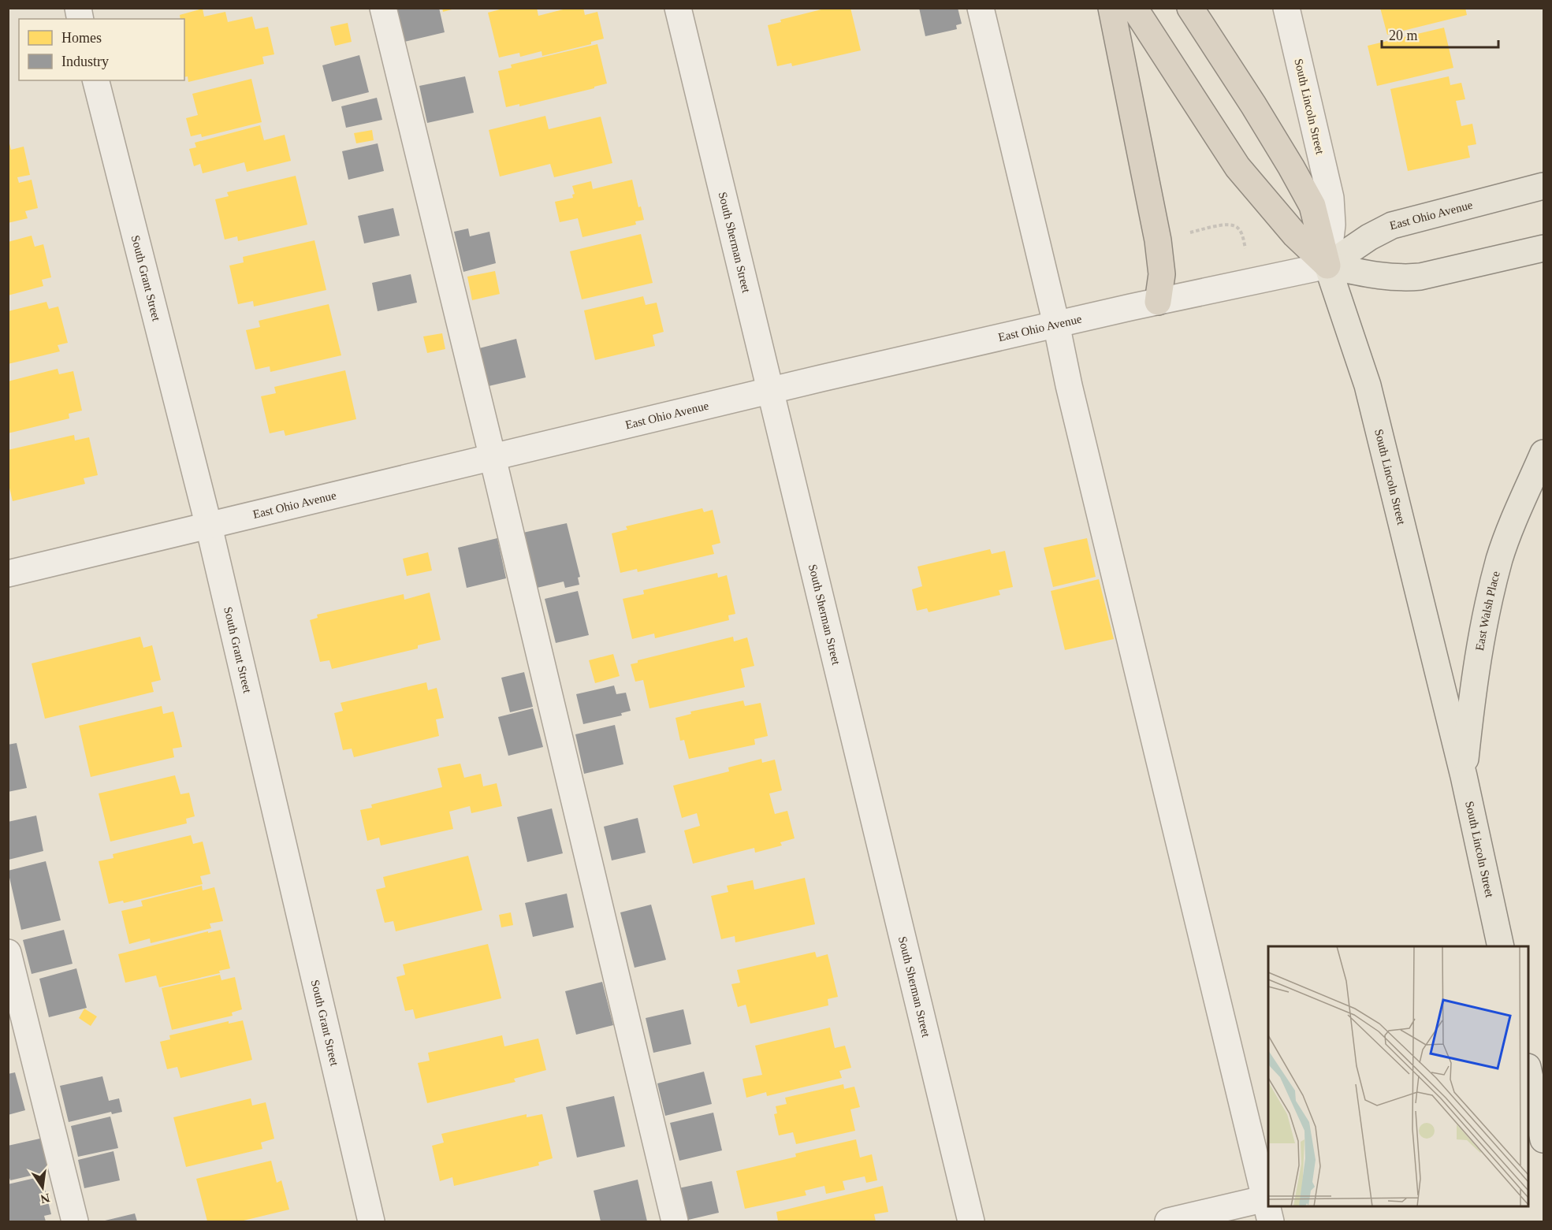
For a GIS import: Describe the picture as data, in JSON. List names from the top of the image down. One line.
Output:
{"streets":{"main road":["South Lincoln Street","East Ohio Avenue","East Walsh Place"],"street":["South Sherman Street","South Grant Street"]},"crossings":[["South Lincoln Street","East Ohio Avenue"],["South Lincoln Street","East Walsh Place"],["East Ohio Avenue","South Sherman Street"],["East Ohio Avenue","South Grant Street"]],"legend":["Homes","Industry"],"scale_bar":"20 m","north":"bottom"}
